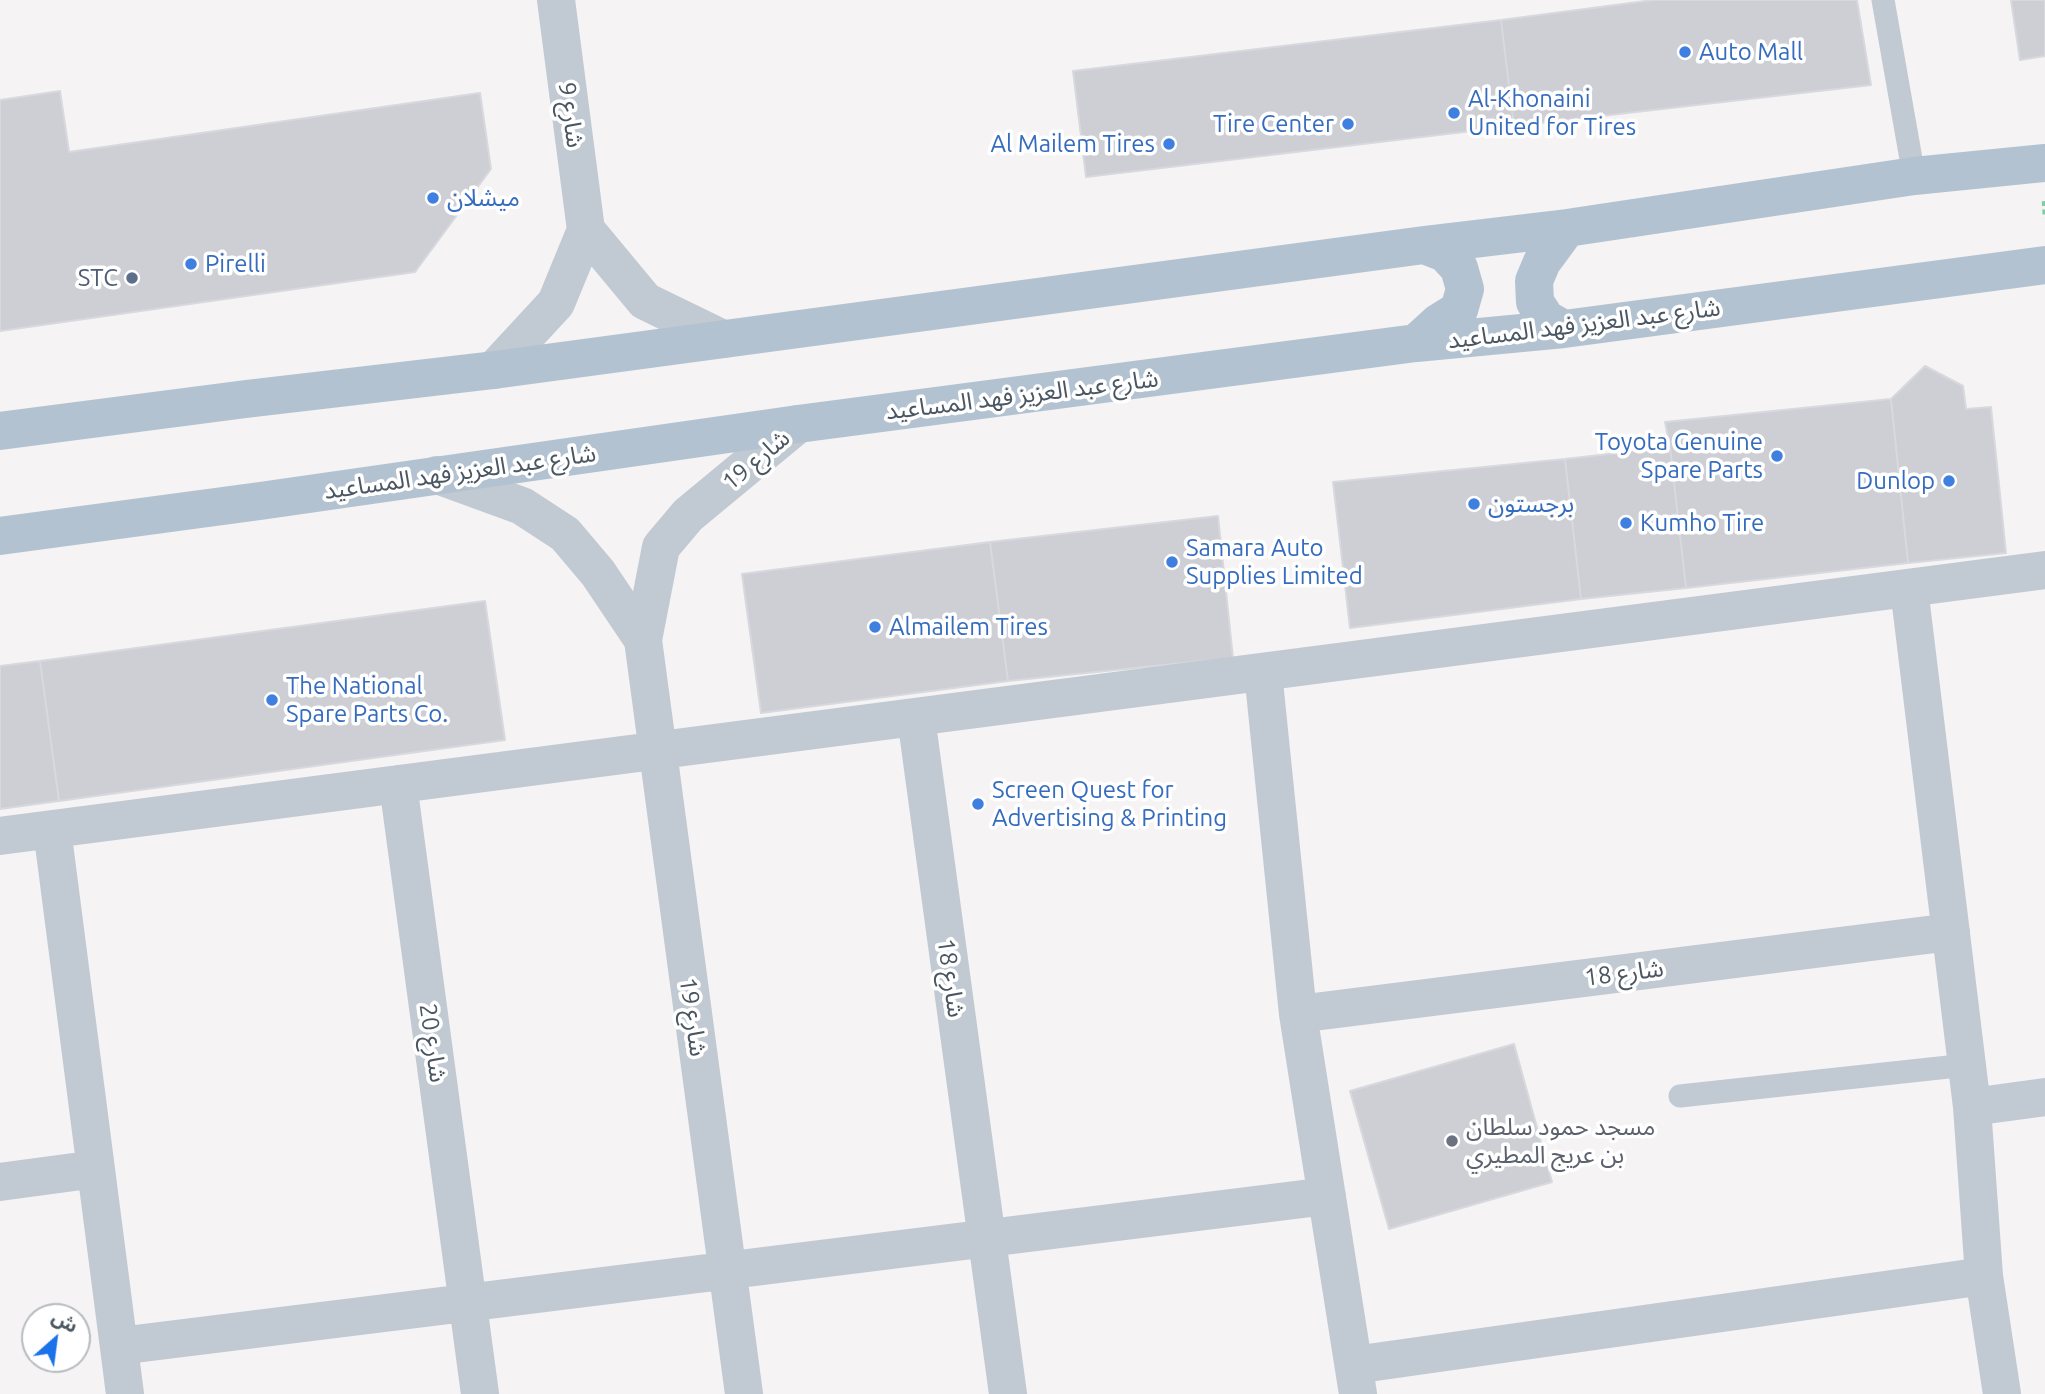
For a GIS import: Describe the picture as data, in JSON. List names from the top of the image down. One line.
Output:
{"streets":{"main road":["شارع عبد العزيز فهد المساعيد"],"street":["شارع 9","شارع 19","شارع 18","شارع 20"]},"crossings":[["شارع عبد العزيز فهد المساعيد","شارع 19"]],"places":["Auto Mall","Al-Khonaini United for Tires","Tire Center","Al Mailem Tires","ميشلان","Pirelli","STC","Toyota Genuine Spare Parts","Dunlop","برجستون","Kumho Tire","Samara Auto Supplies Limited","Almailem Tires","The National Spare Parts Co.","Screen Quest for Advertising & Printing","مسجد حمود سلطان بن عريج المطيري"],"north":"top right"}
